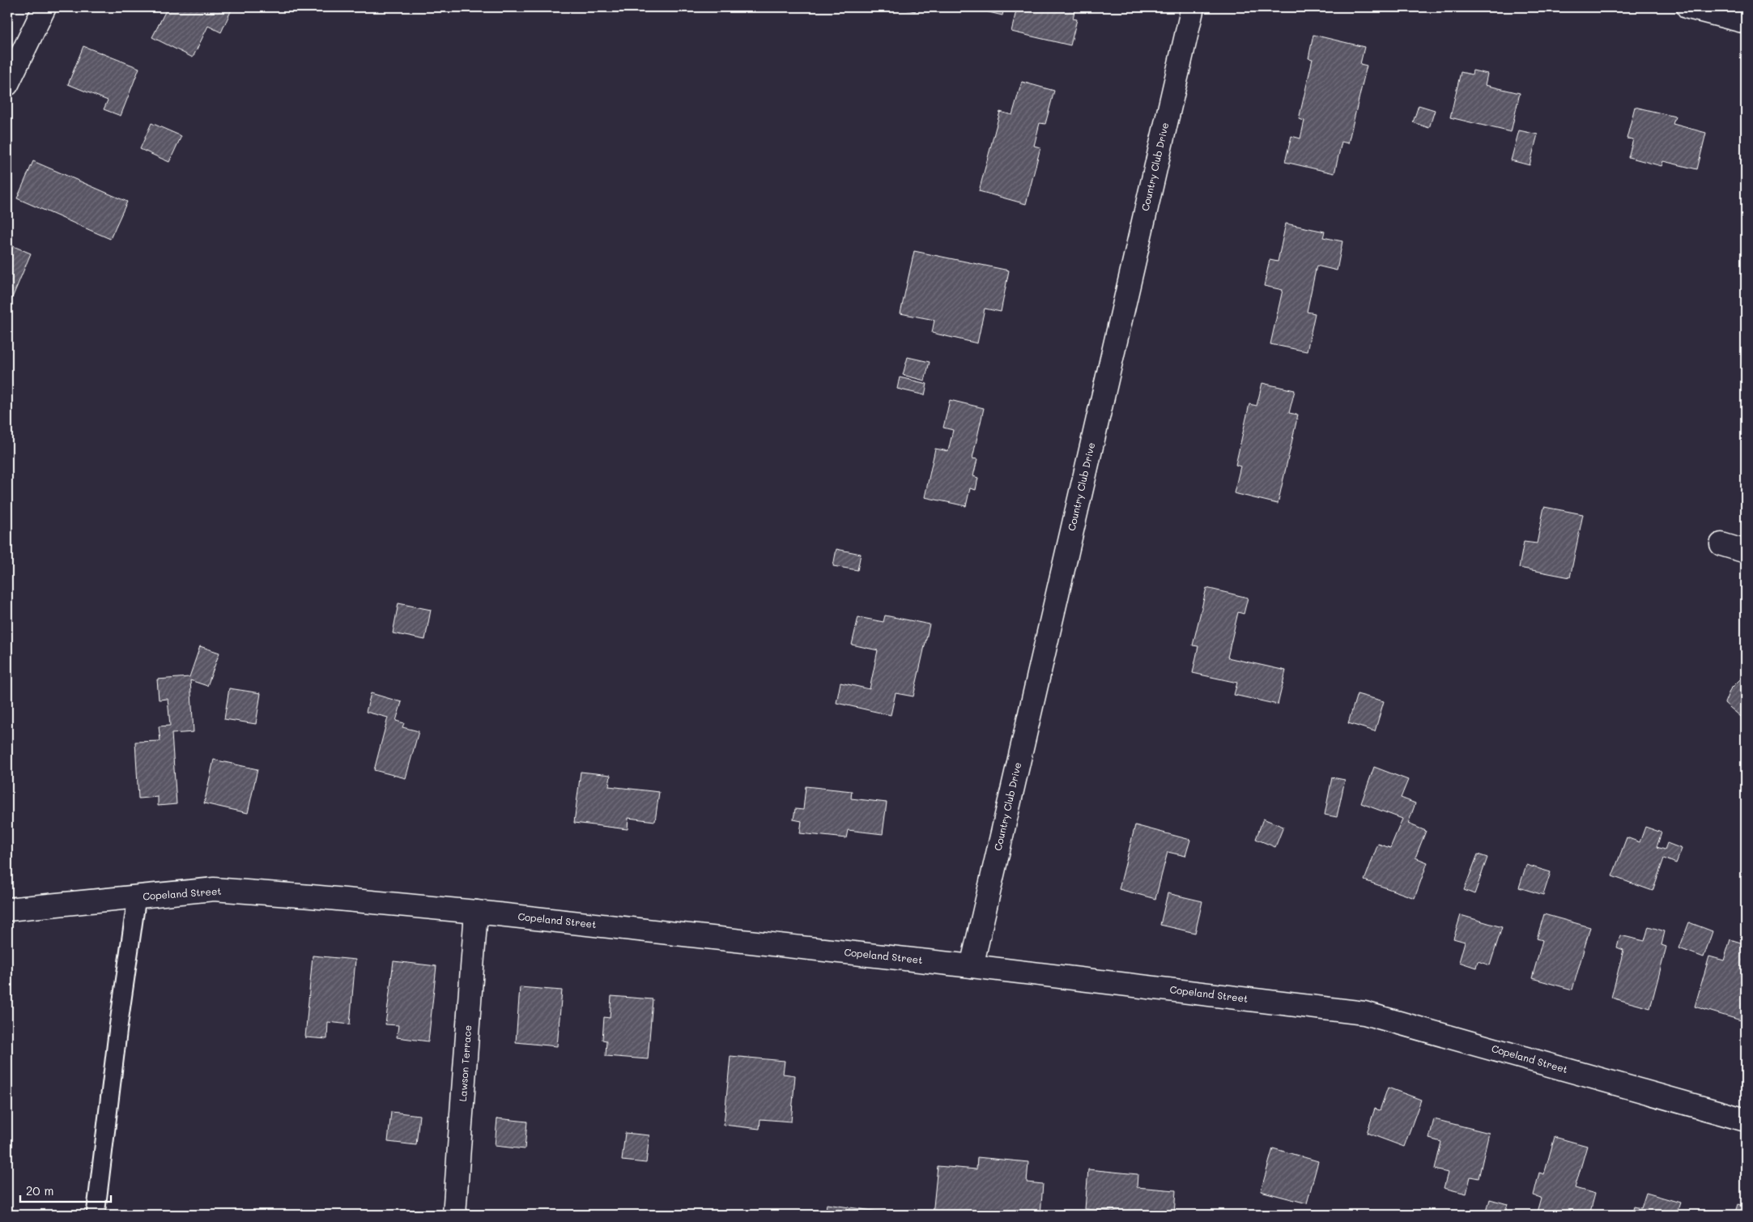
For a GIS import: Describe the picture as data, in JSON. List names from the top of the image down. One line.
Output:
{"streets":{"main road":["Country Club Drive","Copeland Street","Lawson Terrace"]},"crossings":[["Country Club Drive","Copeland Street"],["Copeland Street","Lawson Terrace"]],"scale_bar":"20 m"}
